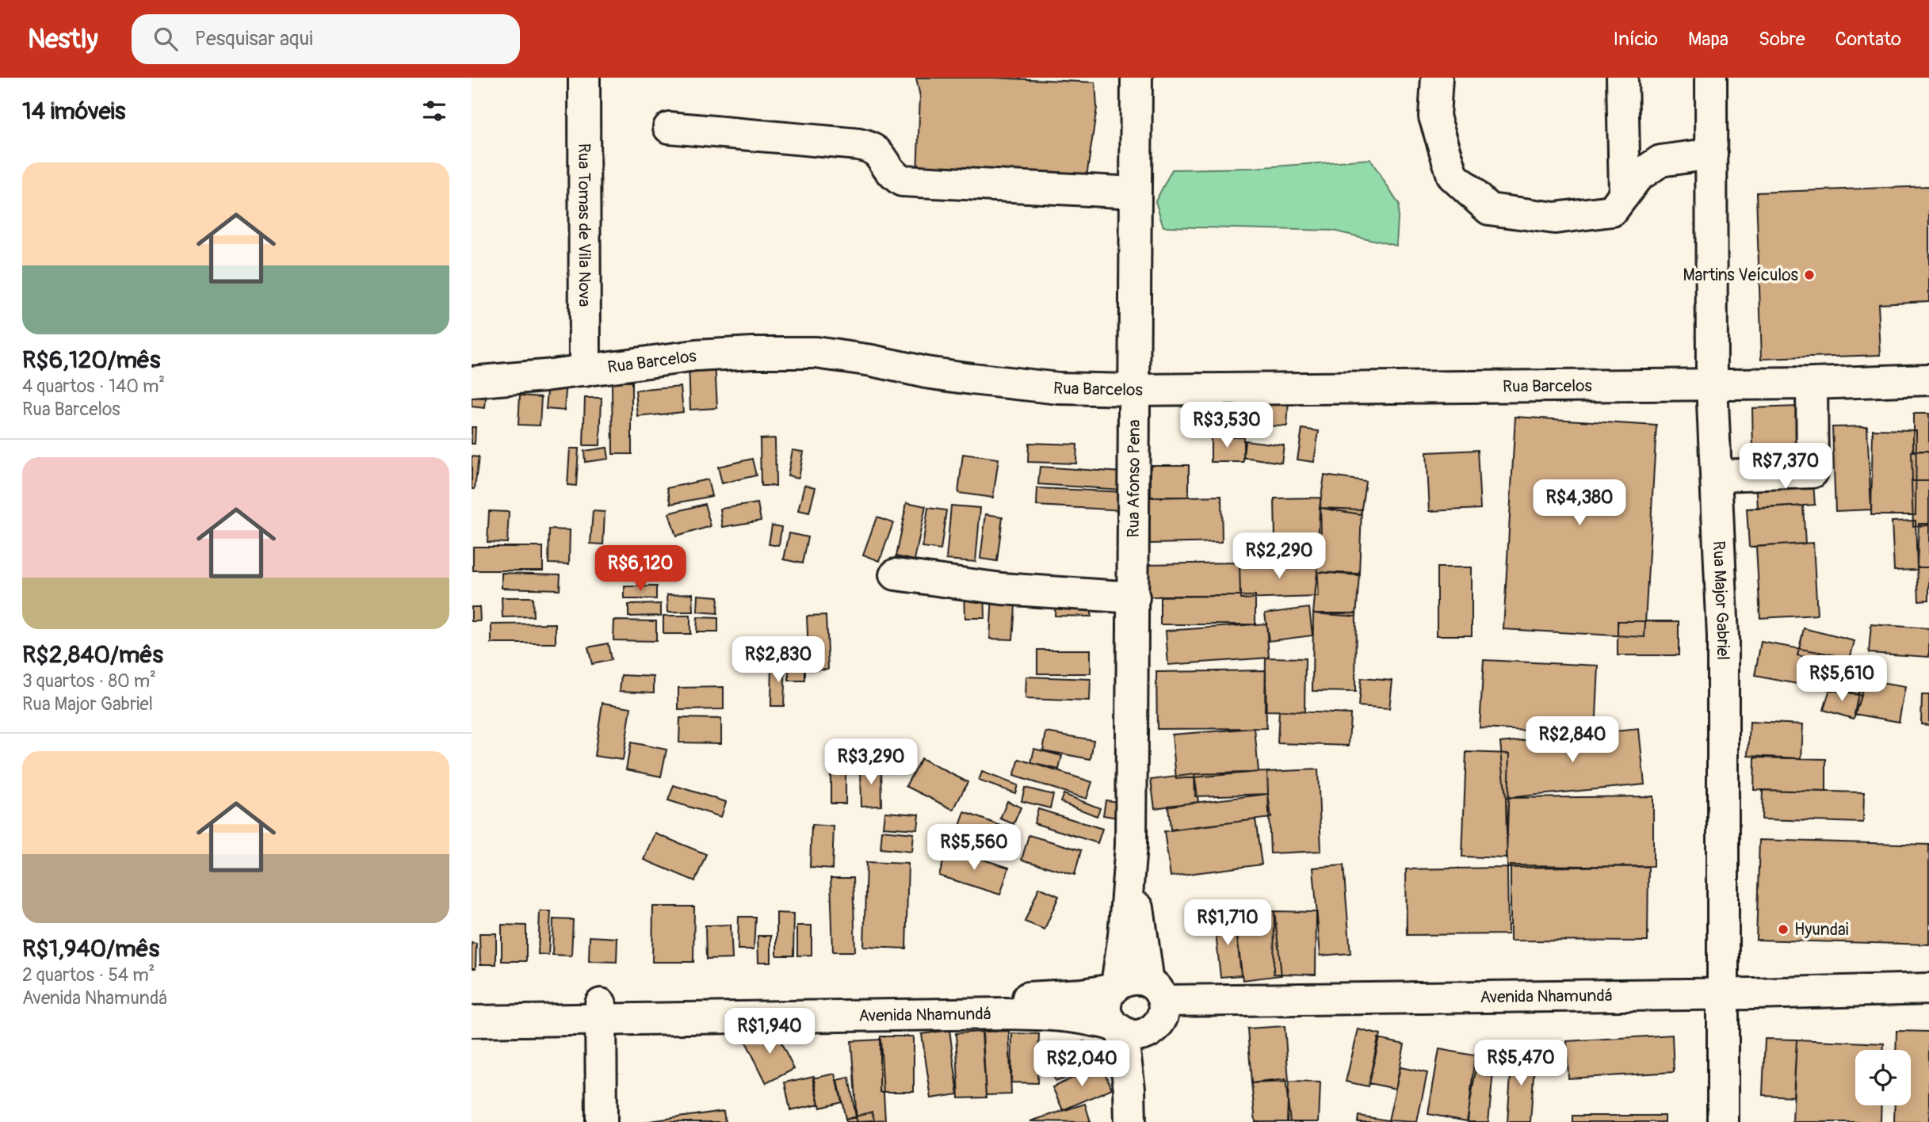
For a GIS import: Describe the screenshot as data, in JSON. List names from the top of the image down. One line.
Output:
{"streets":{"street":["Rua Tomas de Vila Nova","Rua Barcelos","Rua Afonso Pena","Rua Major Gabriel","Avenida Nhamundá"]},"crossings":[["Rua Tomas de Vila Nova","Rua Barcelos"],["Rua Barcelos","Rua Afonso Pena"],["Rua Barcelos","Rua Major Gabriel"],["Rua Afonso Pena","Avenida Nhamundá"],["Rua Major Gabriel","Avenida Nhamundá"]],"places":["Martins Veículos","Hyundai"],"page":{"header":"Nestly","search":"Pesquisar aqui","nav":["Início","Mapa","Sobre","Contato"],"heading":"14 imóveis","list":[{"name":"R$6,120/mês","note":"4 quartos · 140 m² · Rua Barcelos"},{"name":"R$2,840/mês","note":"3 quartos · 80 m² · Rua Major Gabriel"},{"name":"R$1,940/mês","note":"2 quartos · 54 m² · Avenida Nhamundá"}],"price":["R$3,530","R$7,370","R$4,380","R$2,290","R$6,120","R$2,830","R$5,610","R$2,840","R$3,290","R$5,560","R$1,710","R$1,940","R$5,470","R$2,040"]}}
